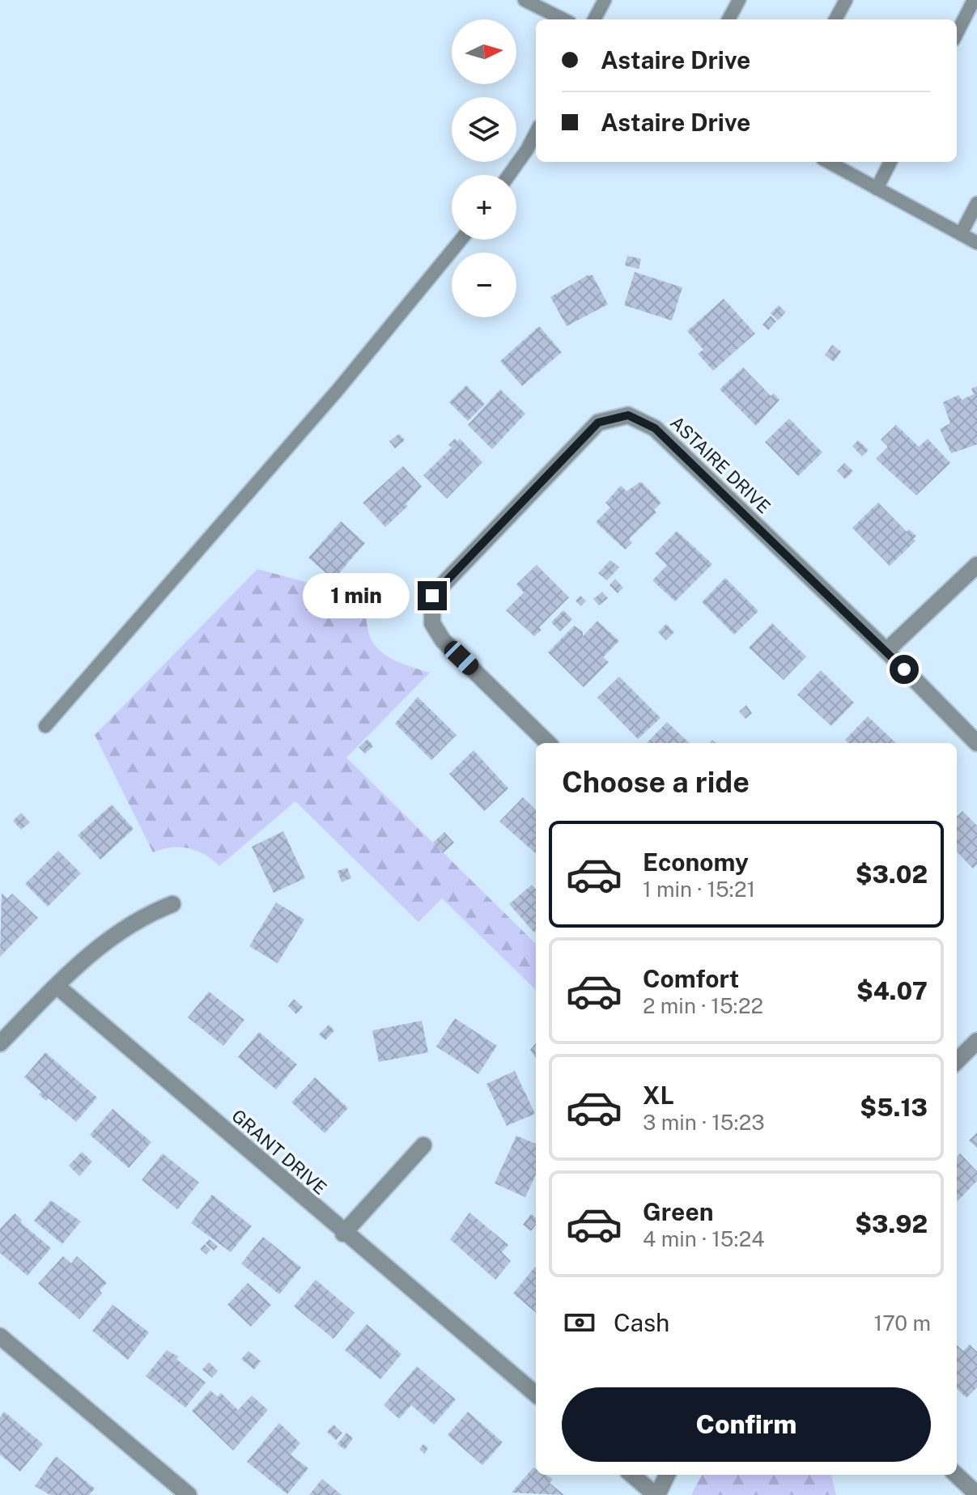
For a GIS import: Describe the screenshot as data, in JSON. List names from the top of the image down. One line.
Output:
{"streets":{"street":["ASTAIRE DRIVE","GRANT DRIVE"]},"north":"right","page":{"map_buttons":["+","−"],"banner":["Astaire Drive","Astaire Drive"],"bubble":"1 min","heading":"Choose a ride","list":[{"name":"Economy","note":"1 min · 15:21","value":"$3.02"},{"name":"Comfort","note":"2 min · 15:22","value":"$4.07"},{"name":"XL","note":"3 min · 15:23","value":"$5.13"},{"name":"Green","note":"4 min · 15:24","value":"$3.92"}],"pay":["Cash","170 m"],"buttons":"Confirm"}}
